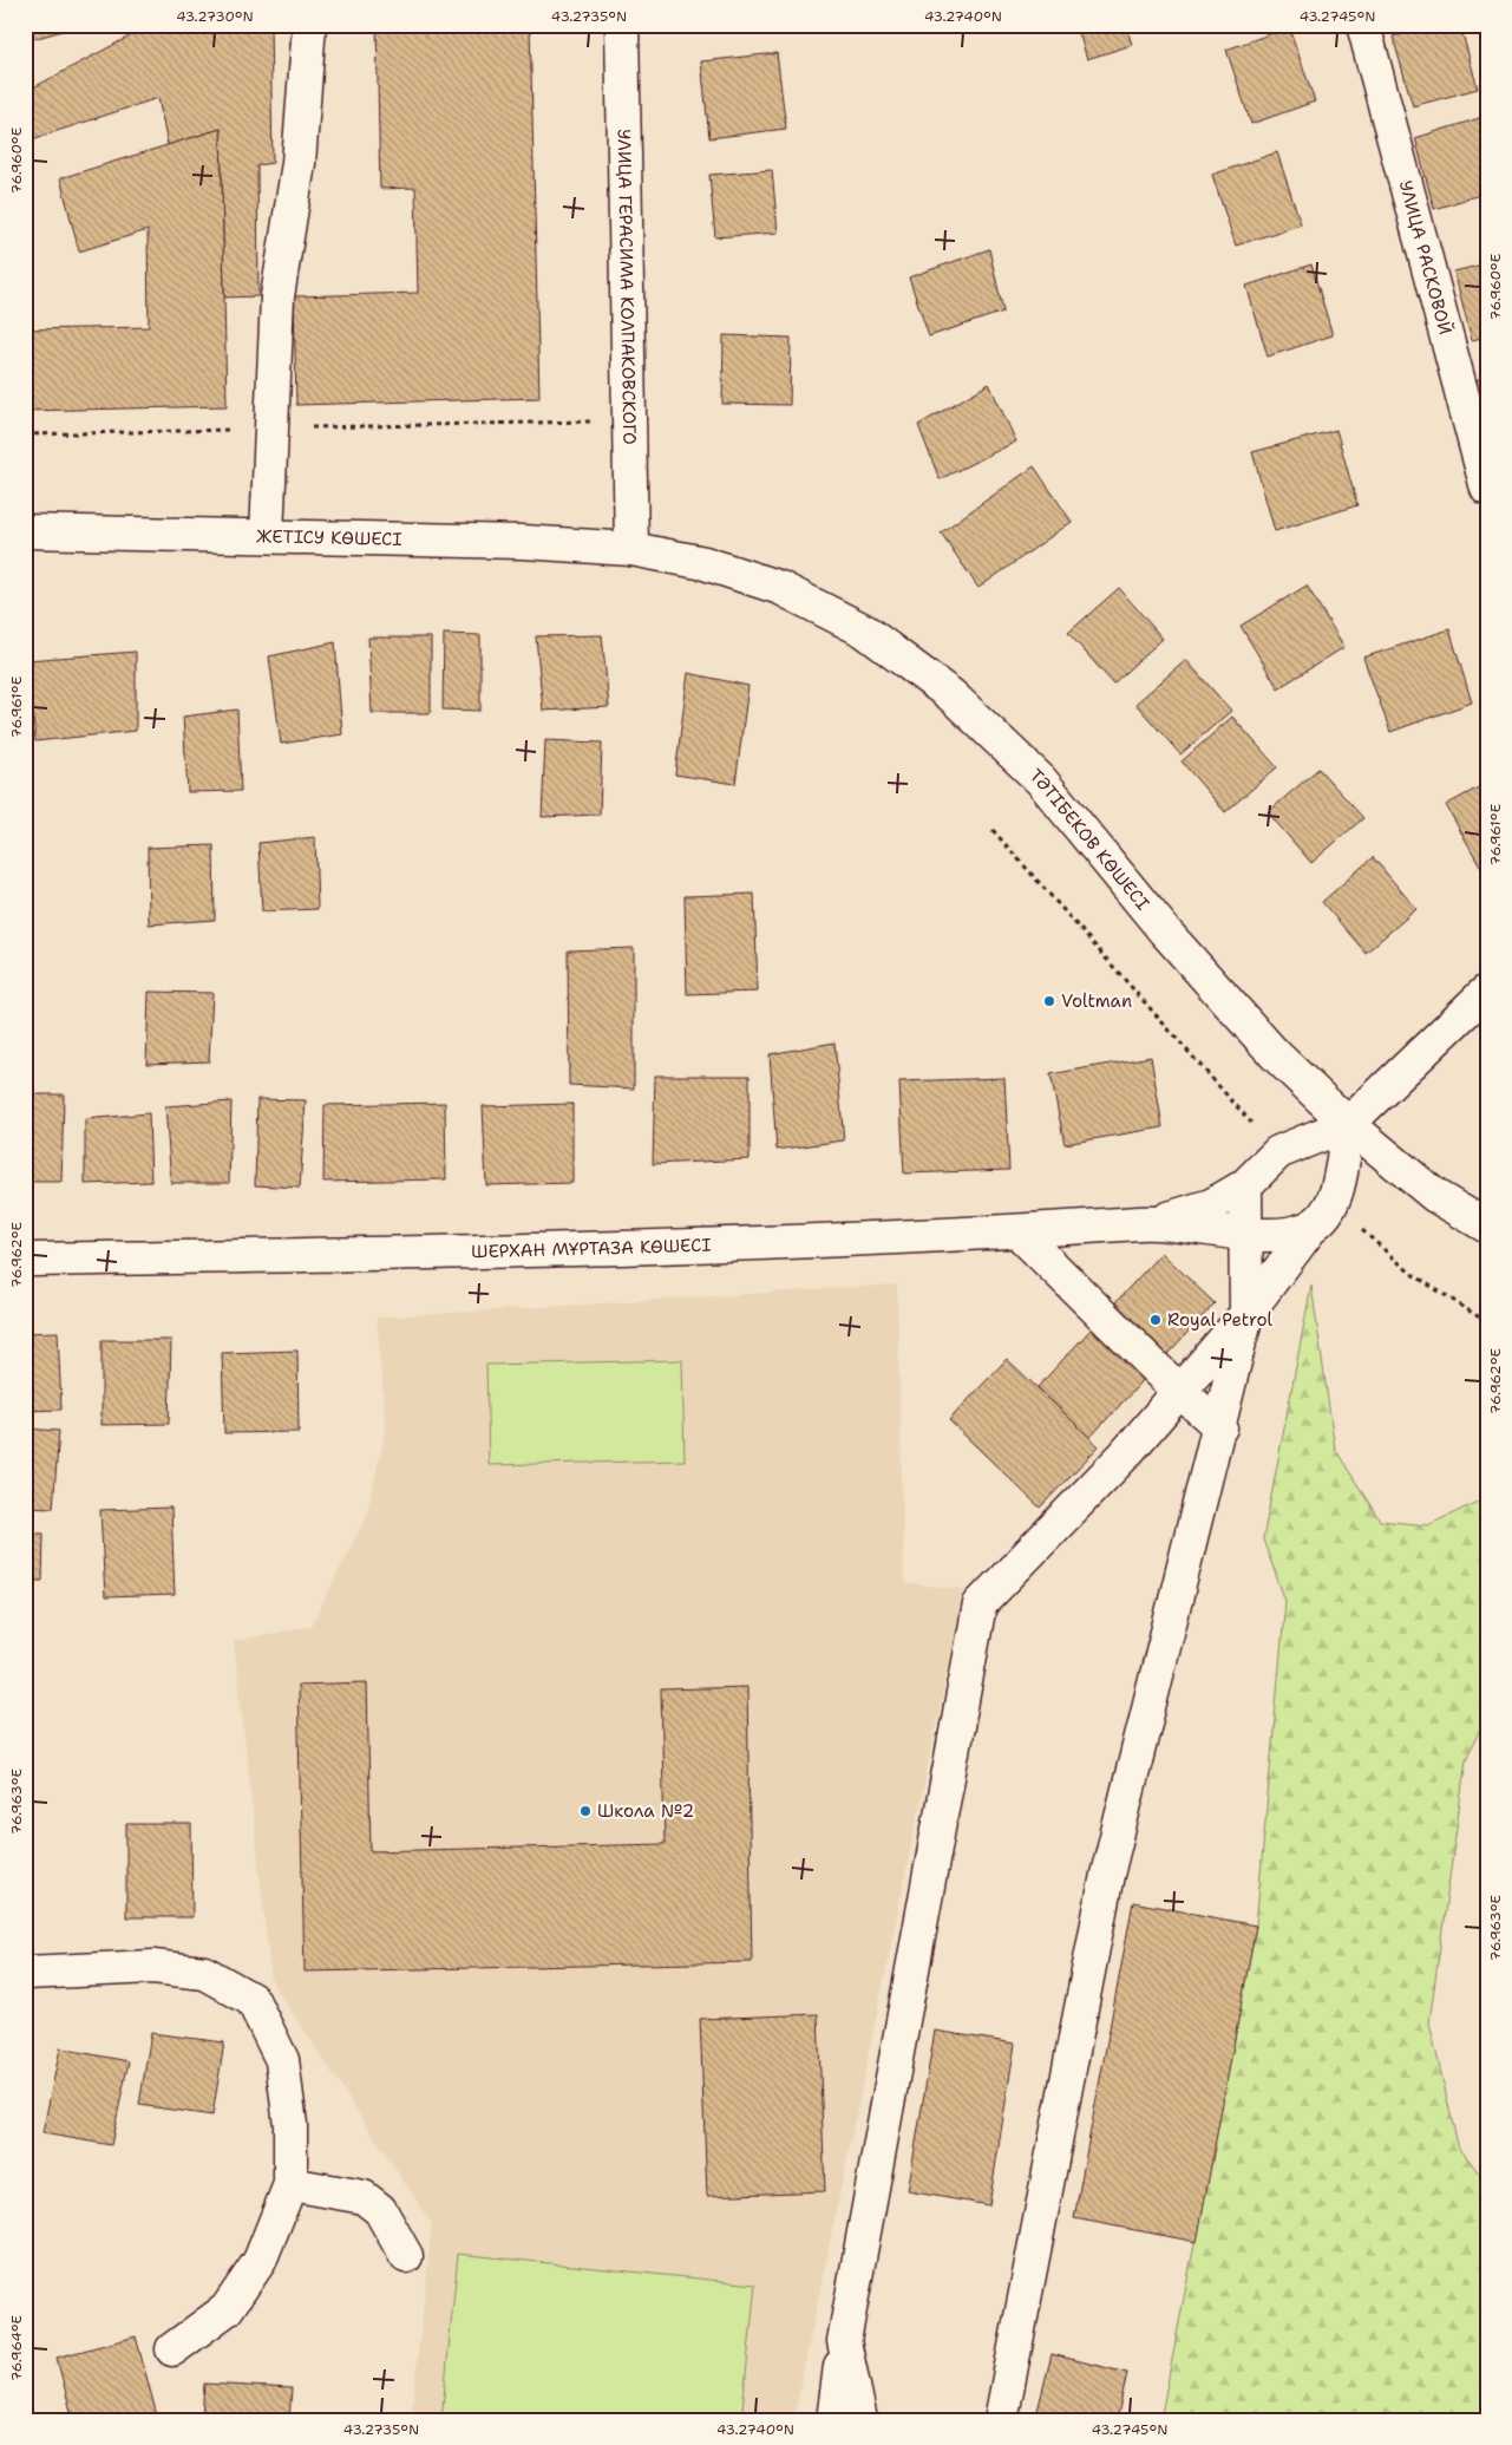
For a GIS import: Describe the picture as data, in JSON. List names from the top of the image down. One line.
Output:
{"streets":{"street":["УЛИЦА РАСКОВОЙ","УЛИЦА ГЕРАСИМА КОЛПАКОВСКОГО","ЖЕТІСУ КӨШЕСІ","ТӘТІБЕКОВ КӨШЕСІ","ШЕРХАН МҰРТАЗА КӨШЕСІ"]},"crossings":[["УЛИЦА ГЕРАСИМА КОЛПАКОВСКОГО","ЖЕТІСУ КӨШЕСІ"],["УЛИЦА ГЕРАСИМА КОЛПАКОВСКОГО","ТӘТІБЕКОВ КӨШЕСІ"],["ЖЕТІСУ КӨШЕСІ","ТӘТІБЕКОВ КӨШЕСІ"]],"places":["Voltman","Royal Petrol","Школа №2"],"coordinates":["43.2730°N","43.2735°N","43.2740°N","43.2745°N","76.960°E","76.961°E","76.962°E","76.963°E","76.964°E"]}
